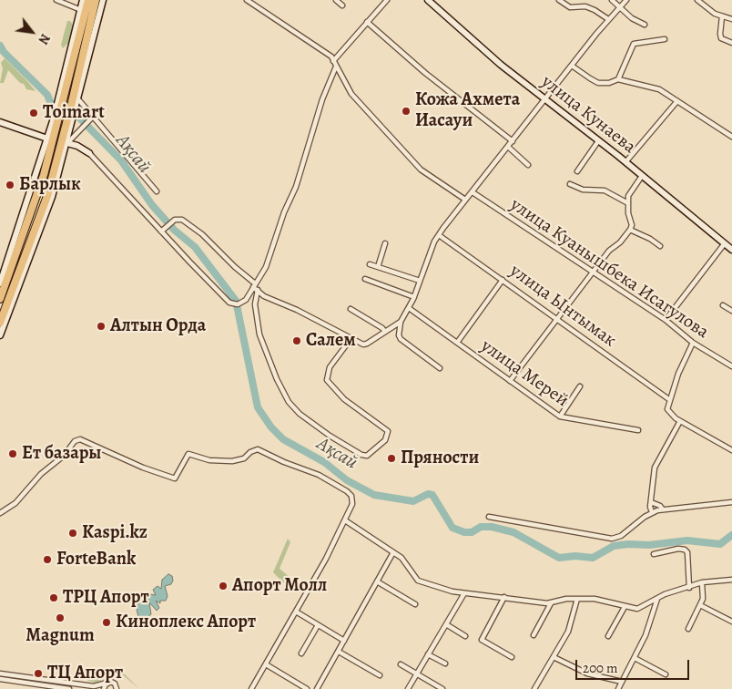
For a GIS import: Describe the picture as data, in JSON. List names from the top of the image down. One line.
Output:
{"streets":{"main road":["улица Кунаева"],"street":["улица Куанышбека Исагулова","улица Ынтымак","улица Мерей"]},"water":["Ақсай"],"places":["Кожа Ахмета Иасауи","Toimart","Барлык","Алтын Орда","Салем","Ет базары","Пряности","Kaspi.kz","ForteBank","Апорт Молл","ТРЦ Апорт","Magnum","Киноплекс Апорт","ТЦ Апорт"],"scale_bar":"200 m","north":"bottom right"}
